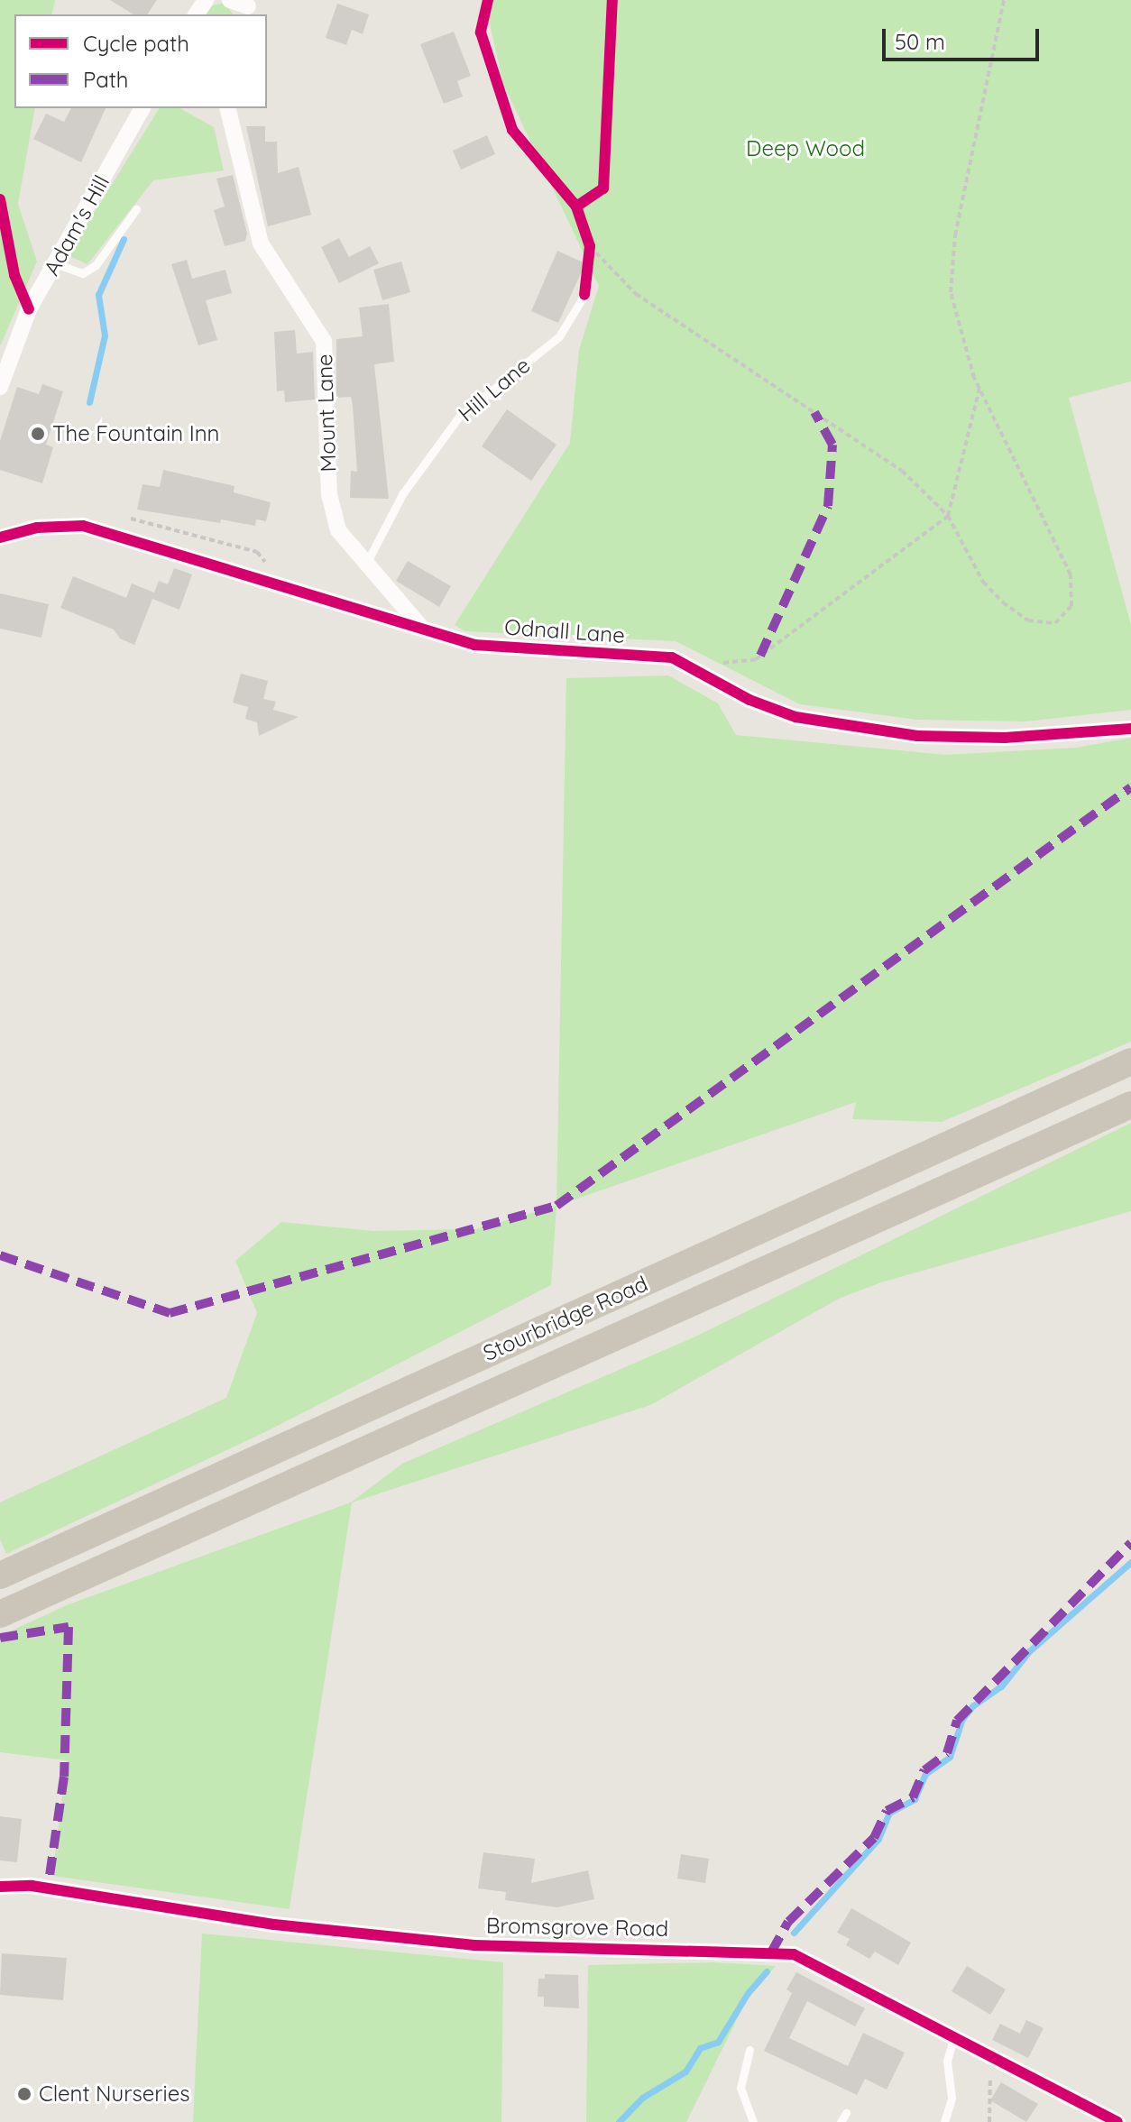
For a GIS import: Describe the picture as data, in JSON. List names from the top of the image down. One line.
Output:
{"streets":{"highway":["Stourbridge Road"],"street":["Adam's Hill","Mount Lane","Odnall Lane","Bromsgrove Road"],"lane":["Hill Lane"]},"crossings":[["Hill Lane","Mount Lane"],["Mount Lane","Odnall Lane"]],"parks":["Deep Wood"],"places":["The Fountain Inn","Clent Nurseries"],"legend":["Cycle path","Path"],"scale_bar":"50 m"}
